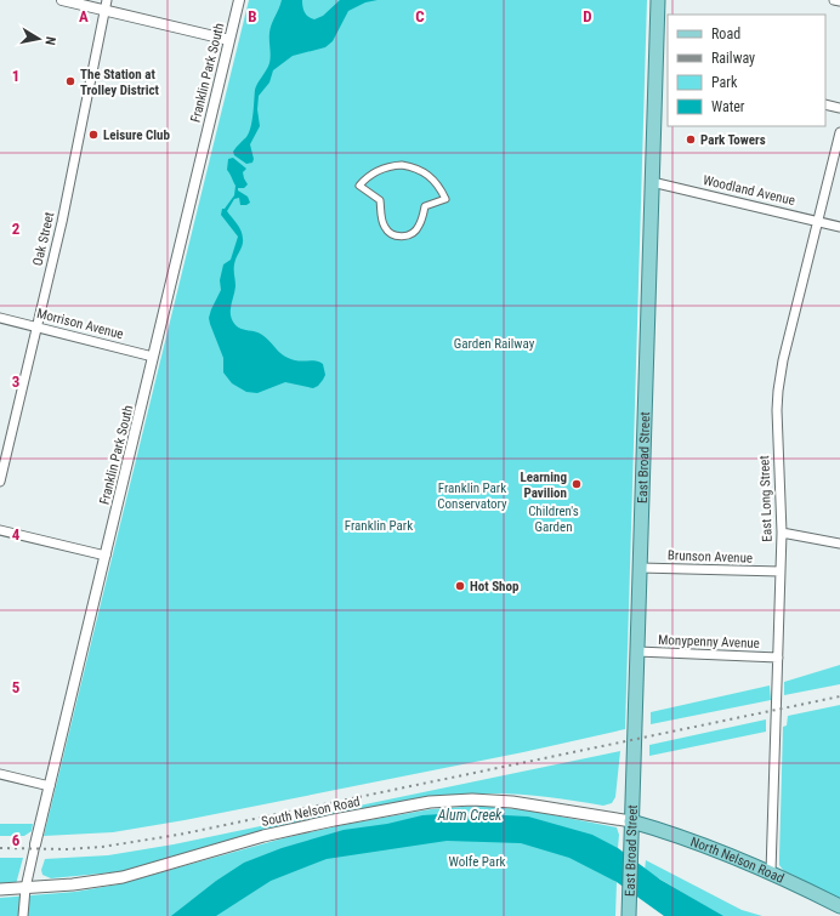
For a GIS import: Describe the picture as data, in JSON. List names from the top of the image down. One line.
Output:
{"streets":{"main road":["East Broad Street","South Nelson Road","North Nelson Road"],"street":["Franklin Park South","Woodland Avenue","Oak Street","Morrison Avenue","East Long Street","Brunson Avenue","Monypenny Avenue"]},"crossings":[["Franklin Park South","Morrison Avenue"],["Franklin Park South","South Nelson Road"],["Woodland Avenue","East Broad Street"],["Woodland Avenue","East Long Street"],["Oak Street","Morrison Avenue"],["East Broad Street","Brunson Avenue"],["East Broad Street","Monypenny Avenue"],["East Broad Street","South Nelson Road"],["East Broad Street","North Nelson Road"],["East Long Street","Brunson Avenue"],["East Long Street","Monypenny Avenue"],["East Long Street","North Nelson Road"],["South Nelson Road","North Nelson Road"]],"water":["Alum Creek"],"parks":["Garden Railway","Franklin Park Conservatory","Children's Garden","Franklin Park","Wolfe Park"],"places":["The Station at Trolley District","Leisure Club","Park Towers","Learning Pavilion","Hot Shop"],"legend":["Road","Railway","Park","Water"],"north":"right","grid":{"columns":["A","B","C","D"],"rows":["1","2","3","4","5","6"]}}
